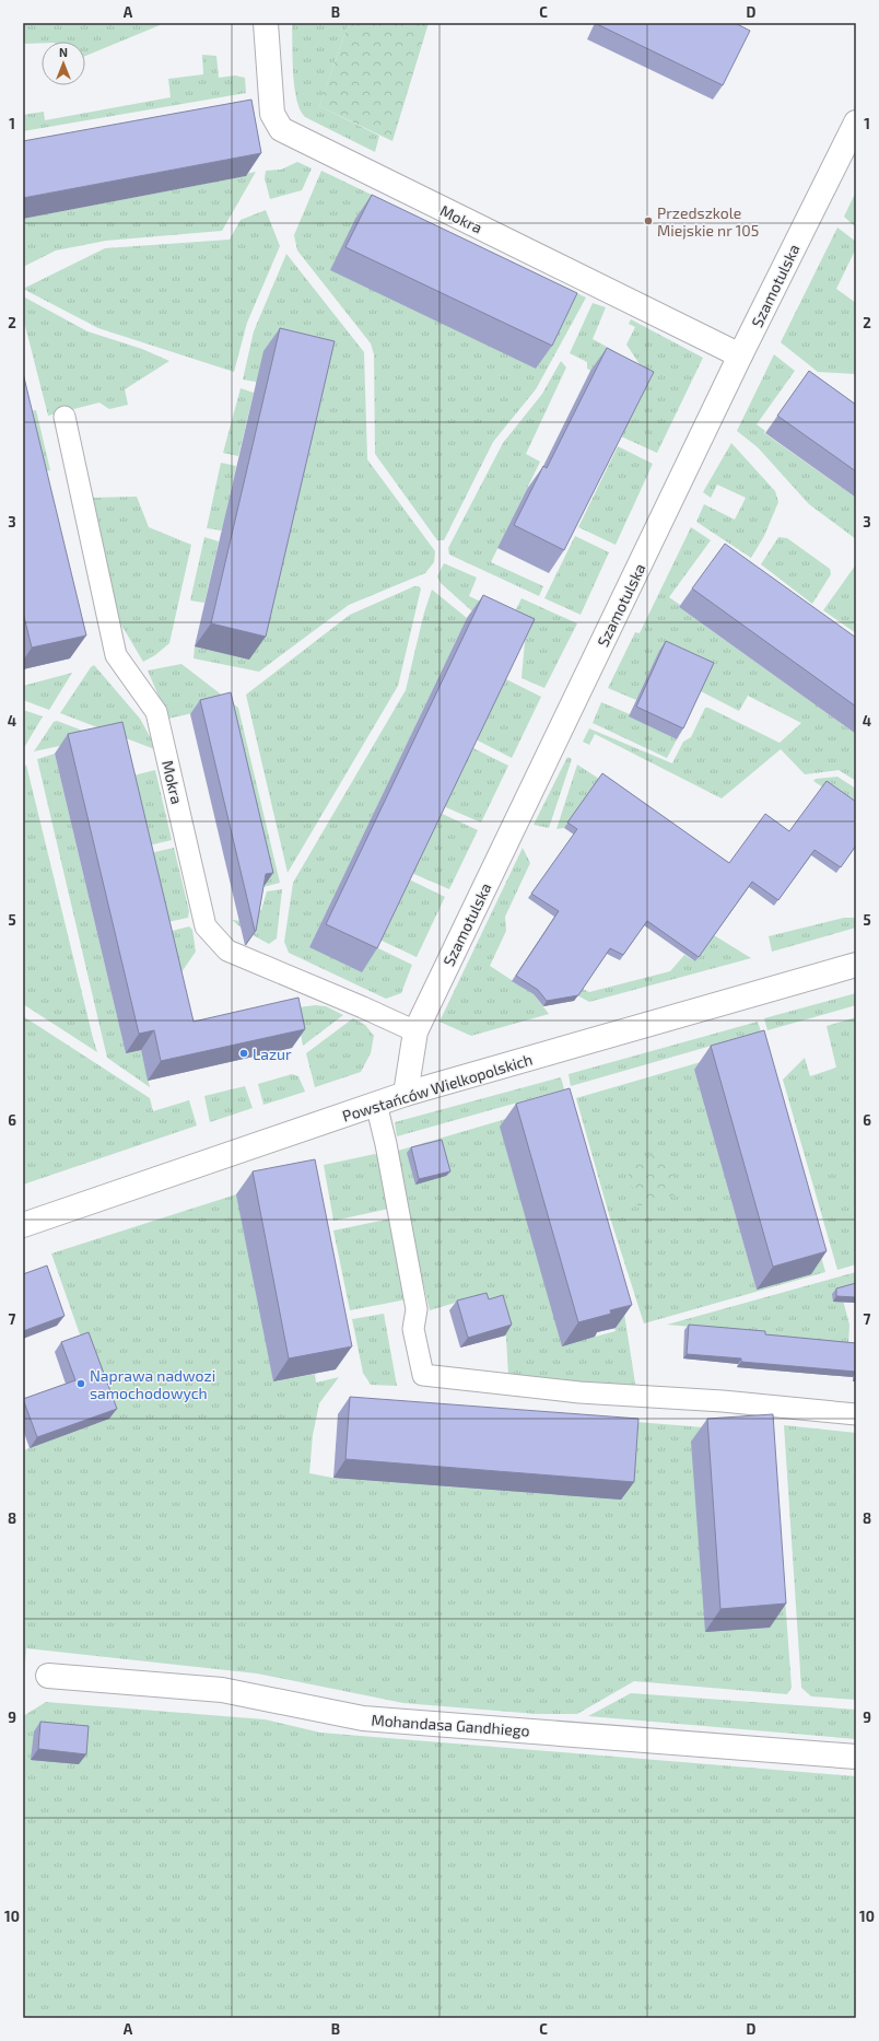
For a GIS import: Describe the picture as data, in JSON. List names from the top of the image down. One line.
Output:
{"streets":{"street":["Mokra","Szamotulska","Powstańców Wielkopolskich","Mohandasa Gandhiego"]},"crossings":[["Mokra","Szamotulska"],["Szamotulska","Powstańców Wielkopolskich"]],"places":["Przedszkole Miejskie nr 105","Lazur","Naprawa nadwozi samochodowych"],"north":"top","grid":{"columns":["A","B","C","D"],"rows":["1","2","3","4","5","6","7","8","9","10"]}}
